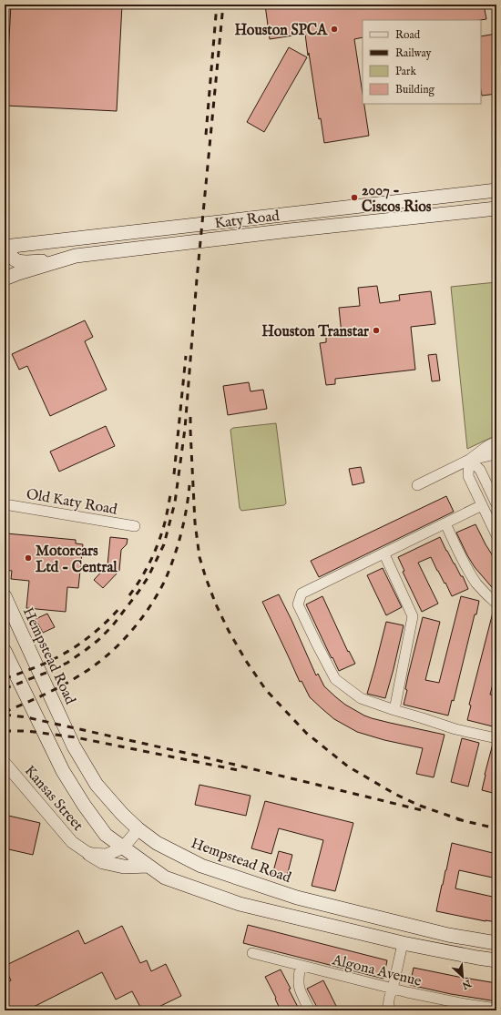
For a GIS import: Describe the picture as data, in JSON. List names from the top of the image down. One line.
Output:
{"streets":{"main road":["Katy Road","Hempstead Road"],"street":["Old Katy Road","Kansas Street","Algona Avenue"]},"places":["Houston SPCA","2007 - Ciscos Rios","Houston Transtar","Motorcars Ltd - Central"],"legend":["Road","Railway","Park","Building"],"north":"bottom right"}
